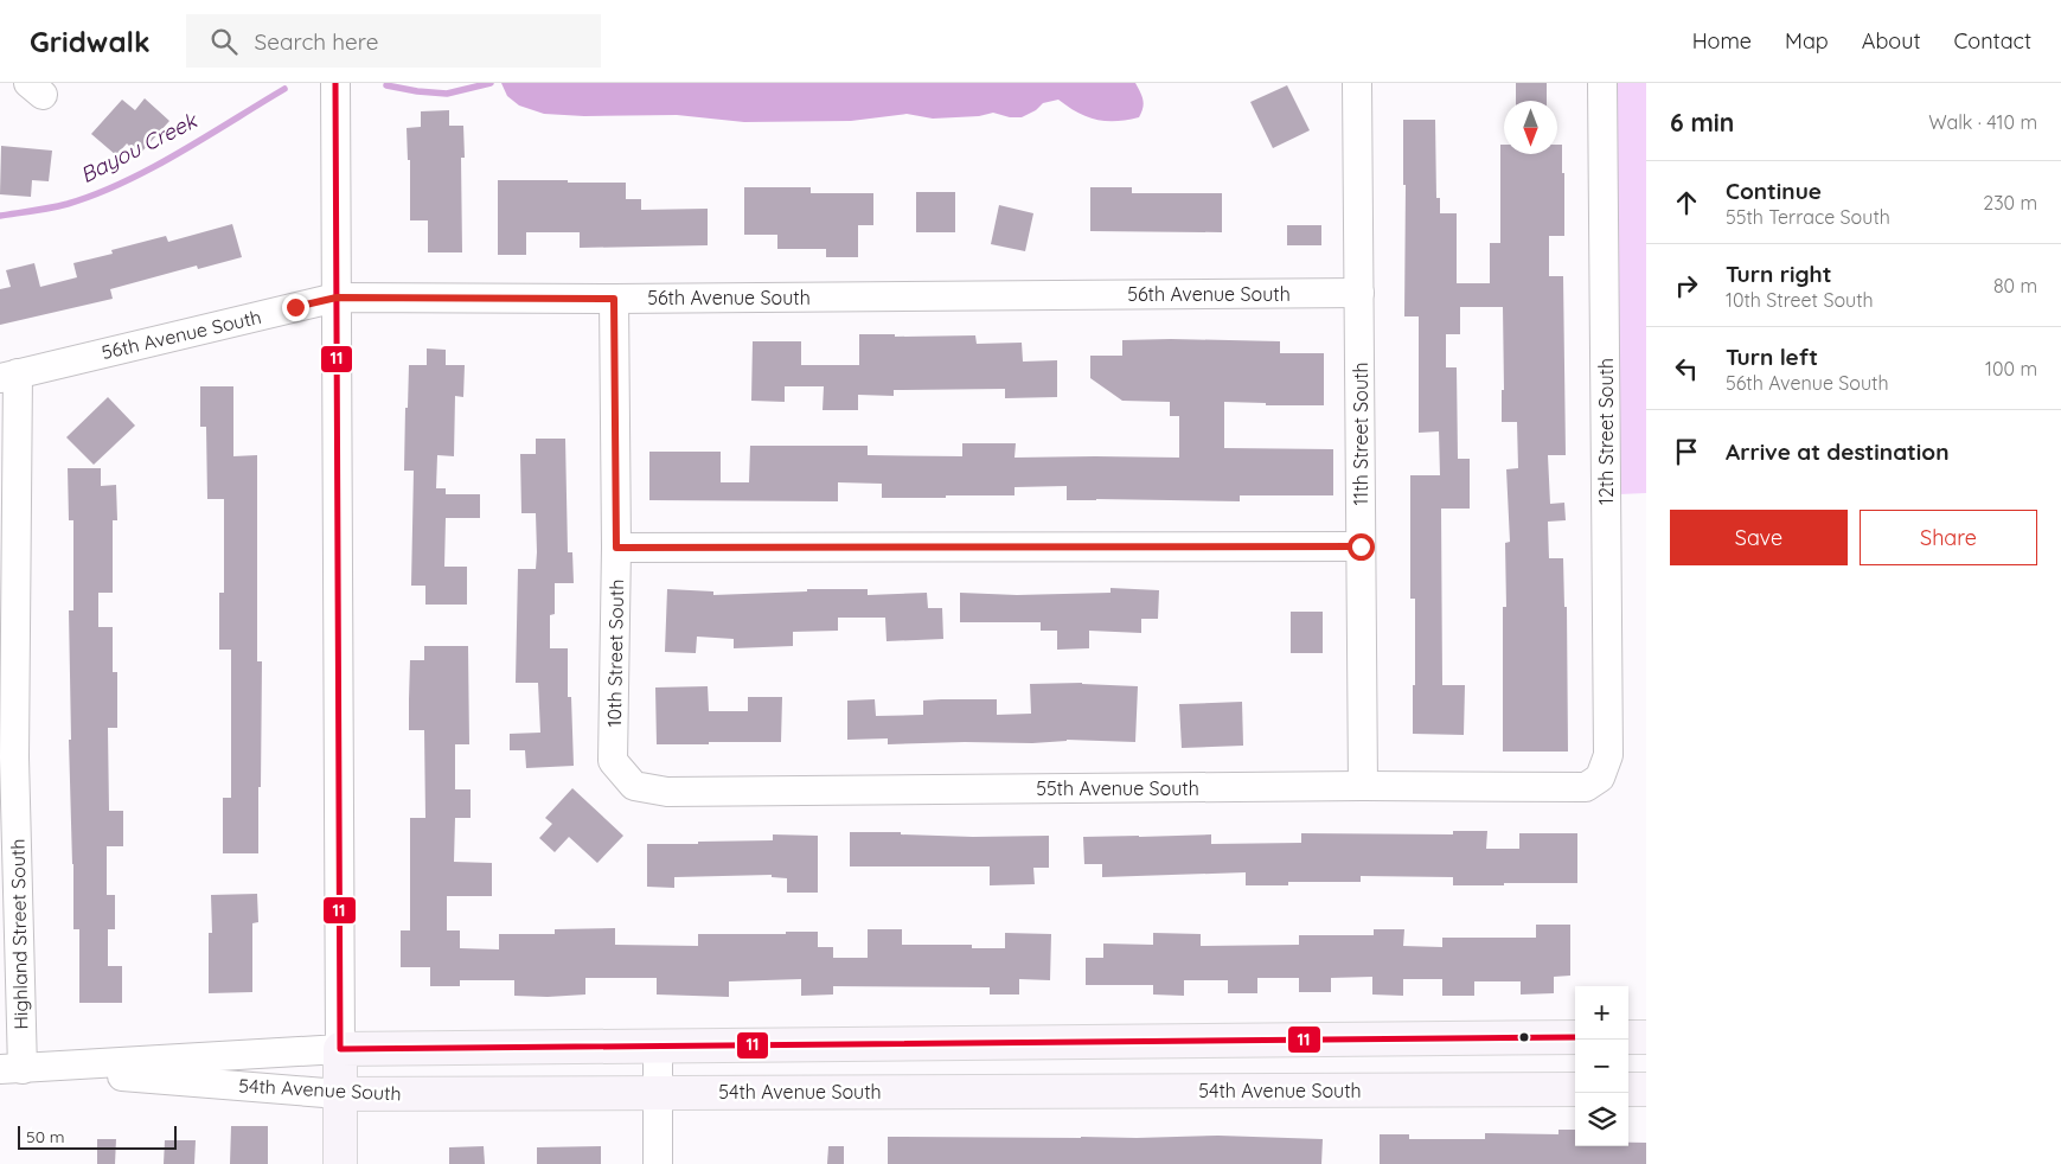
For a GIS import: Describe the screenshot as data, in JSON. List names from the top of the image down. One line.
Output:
{"streets":{"main road":["54th Avenue South"],"street":["56th Avenue South","12th Street South","11th Street South","10th Street South","55th Avenue South","Highland Street South"]},"crossings":[["56th Avenue South","11th Street South"],["56th Avenue South","10th Street South"],["56th Avenue South","Highland Street South"],["12th Street South","55th Avenue South"],["11th Street South","55th Avenue South"],["10th Street South","55th Avenue South"],["Highland Street South","54th Avenue South"]],"water":["Bayou Creek"],"lines":["transit line 11"],"scale_bar":"50 m","north":"bottom","page":{"header":"Gridwalk","search":"Search here","nav":["Home","Map","About","Contact"],"heading":["6 min","Walk · 410 m"],"list":[["Continue","55th Terrace South","230 m"],["Turn right","10th Street South","80 m"],["Turn left","56th Avenue South","100 m"],"Arrive at destination"],"buttons":["Save","Share"],"map_buttons":["+","−"],"scale":"50 m"}}
